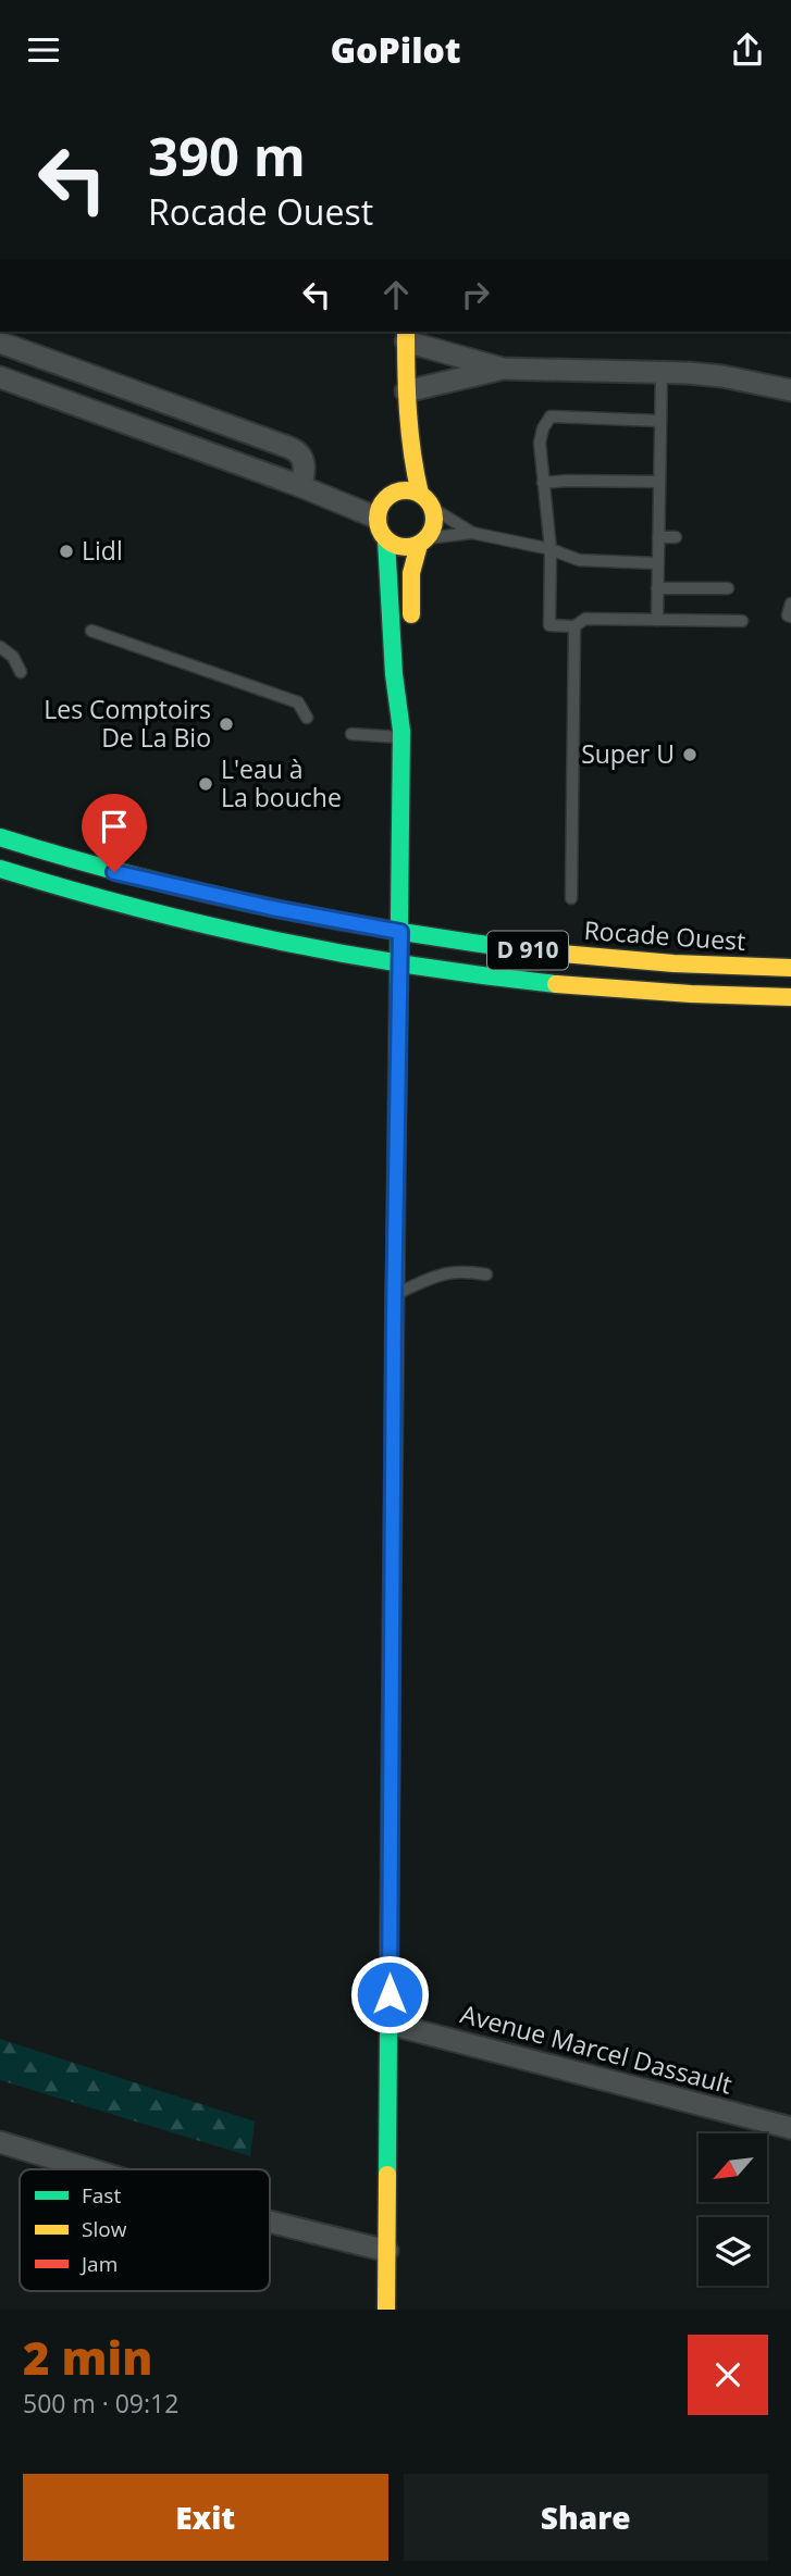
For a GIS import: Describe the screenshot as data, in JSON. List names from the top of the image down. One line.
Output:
{"streets":{"main road":["Rocade Ouest","D 910"],"street":["Avenue Marcel Dassault"]},"places":["Lidl","Les Comptoirs De La Bio","Super U","L'eau à La bouche"],"legend":["Fast","Slow","Jam"],"north":"bottom left","page":{"header":"GoPilot","turn":["390 m","Rocade Ouest"],"heading":["2 min","500 m · 09:12"],"buttons":["Exit","Share"]}}
